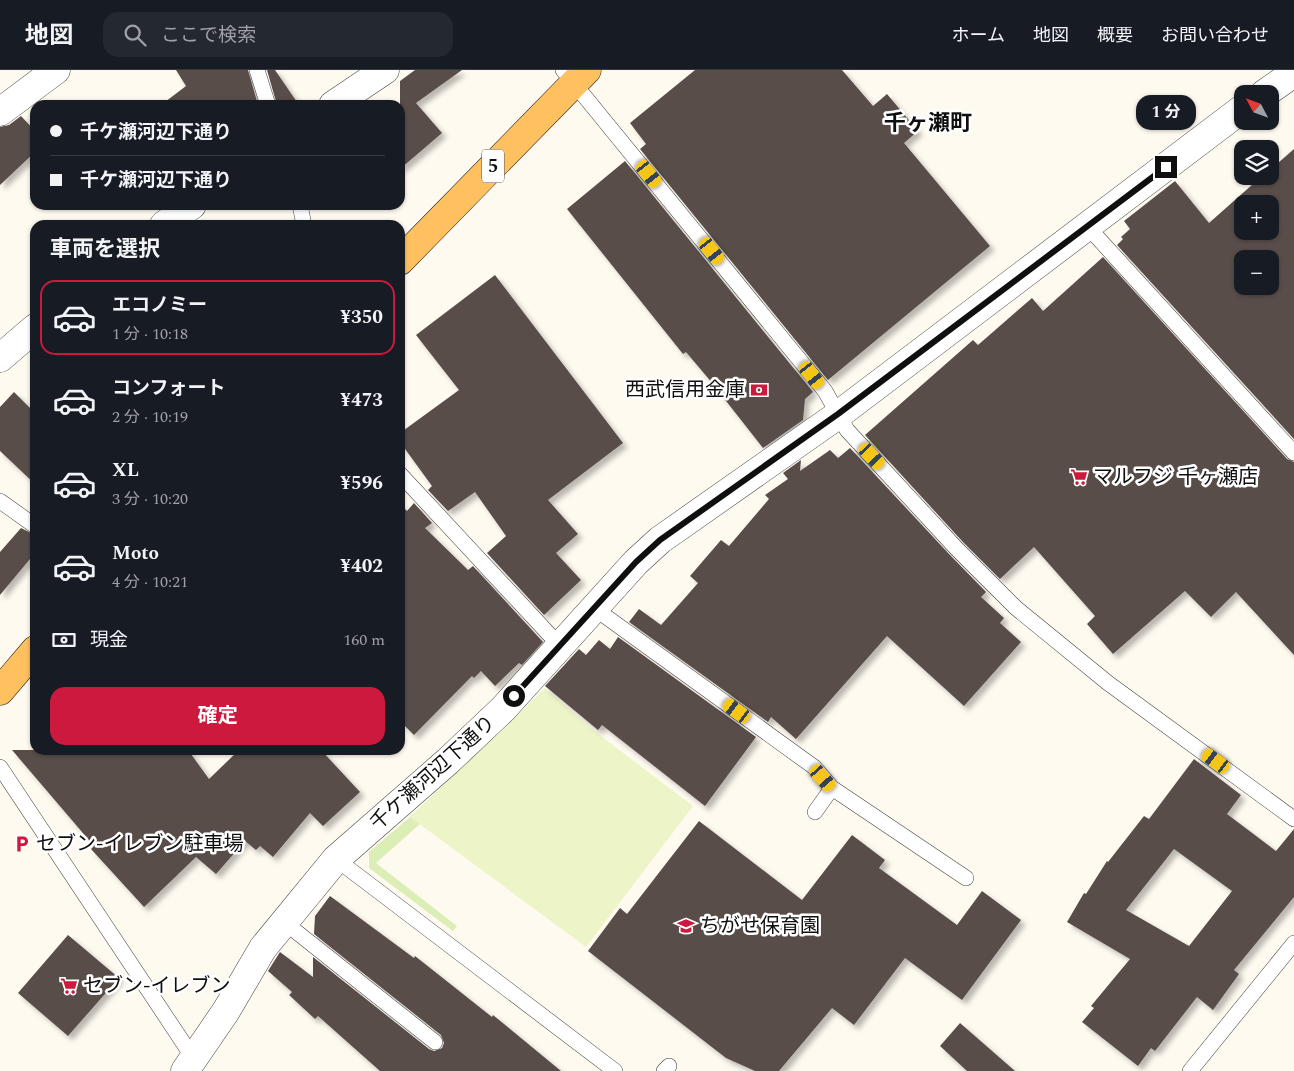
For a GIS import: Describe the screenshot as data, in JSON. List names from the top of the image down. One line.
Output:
{"streets":{"main road":["5"],"street":["千ケ瀬河辺下通り"]},"districts":["千ヶ瀬町"],"places":{"bank":["西武信用金庫"],"supermarket":["マルフジ 千ヶ瀬店","セブン-イレブン"],"parking":["セブン-イレブン駐車場"],"school or university":["ちがせ保育園"]},"north":"top left","page":{"header":"地図","search":"ここで検索","nav":["ホーム","地図","概要","お問い合わせ"],"map_buttons":["+","−"],"bubble":"1 分","banner":["千ケ瀬河辺下通り","千ケ瀬河辺下通り"],"heading":"車両を選択","list":[{"name":"エコノミー","note":"1 分 · 10:18","value":"¥350"},{"name":"コンフォート","note":"2 分 · 10:19","value":"¥473"},{"name":"XL","note":"3 分 · 10:20","value":"¥596"},{"name":"Moto","note":"4 分 · 10:21","value":"¥402"}],"pay":["現金","160 m"],"buttons":"確定"}}
